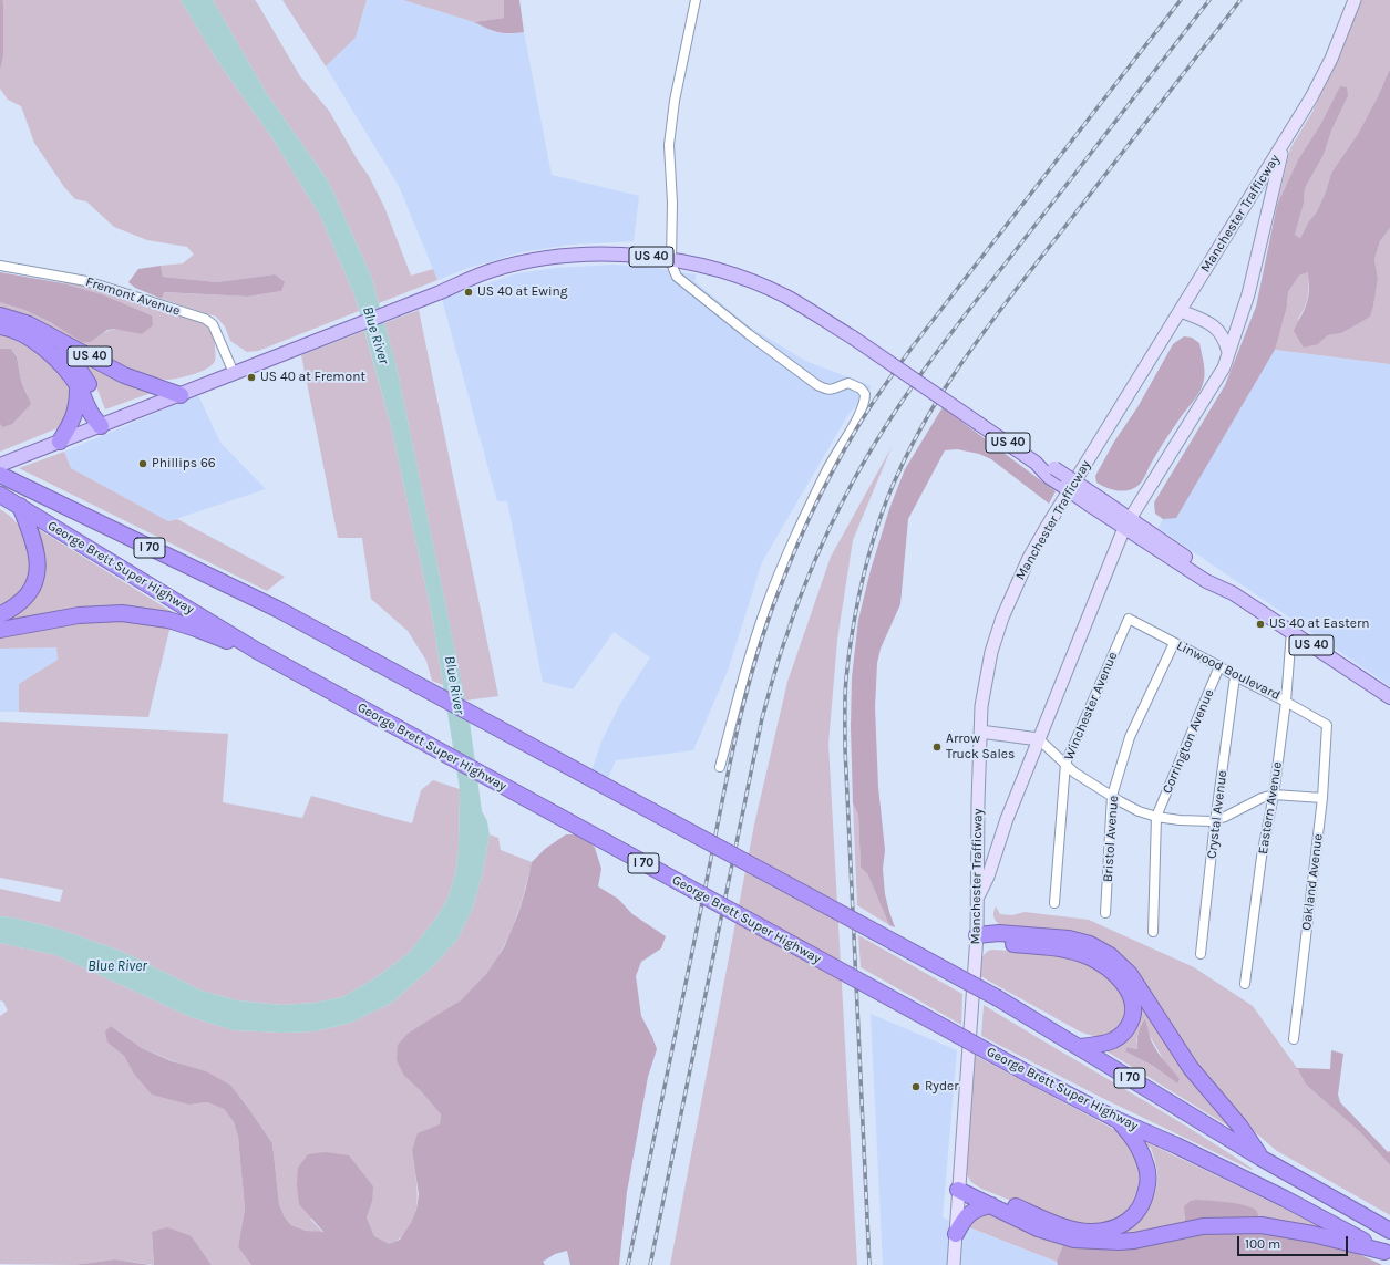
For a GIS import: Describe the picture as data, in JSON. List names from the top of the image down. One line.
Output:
{"streets":{"highway":["US 40","I 70","George Brett Super Highway"],"main road":["Manchester Trafficway"],"street":["Fremont Avenue","Linwood Boulevard","Winchester Avenue","Corrington Avenue","Eastern Avenue","Crystal Avenue","Bristol Avenue","Oakland Avenue"]},"crossings":[["US 40","Fremont Avenue"],["US 40","Eastern Avenue"],["Linwood Boulevard","Winchester Avenue"],["Linwood Boulevard","Corrington Avenue"],["Linwood Boulevard","Eastern Avenue"],["Linwood Boulevard","Crystal Avenue"],["Linwood Boulevard","Bristol Avenue"],["Linwood Boulevard","Oakland Avenue"]],"water":["Blue River"],"places":["US 40 at Ewing","US 40 at Fremont","Phillips 66","US 40 at Eastern","Arrow Truck Sales","Ryder"],"scale_bar":"100 m"}
